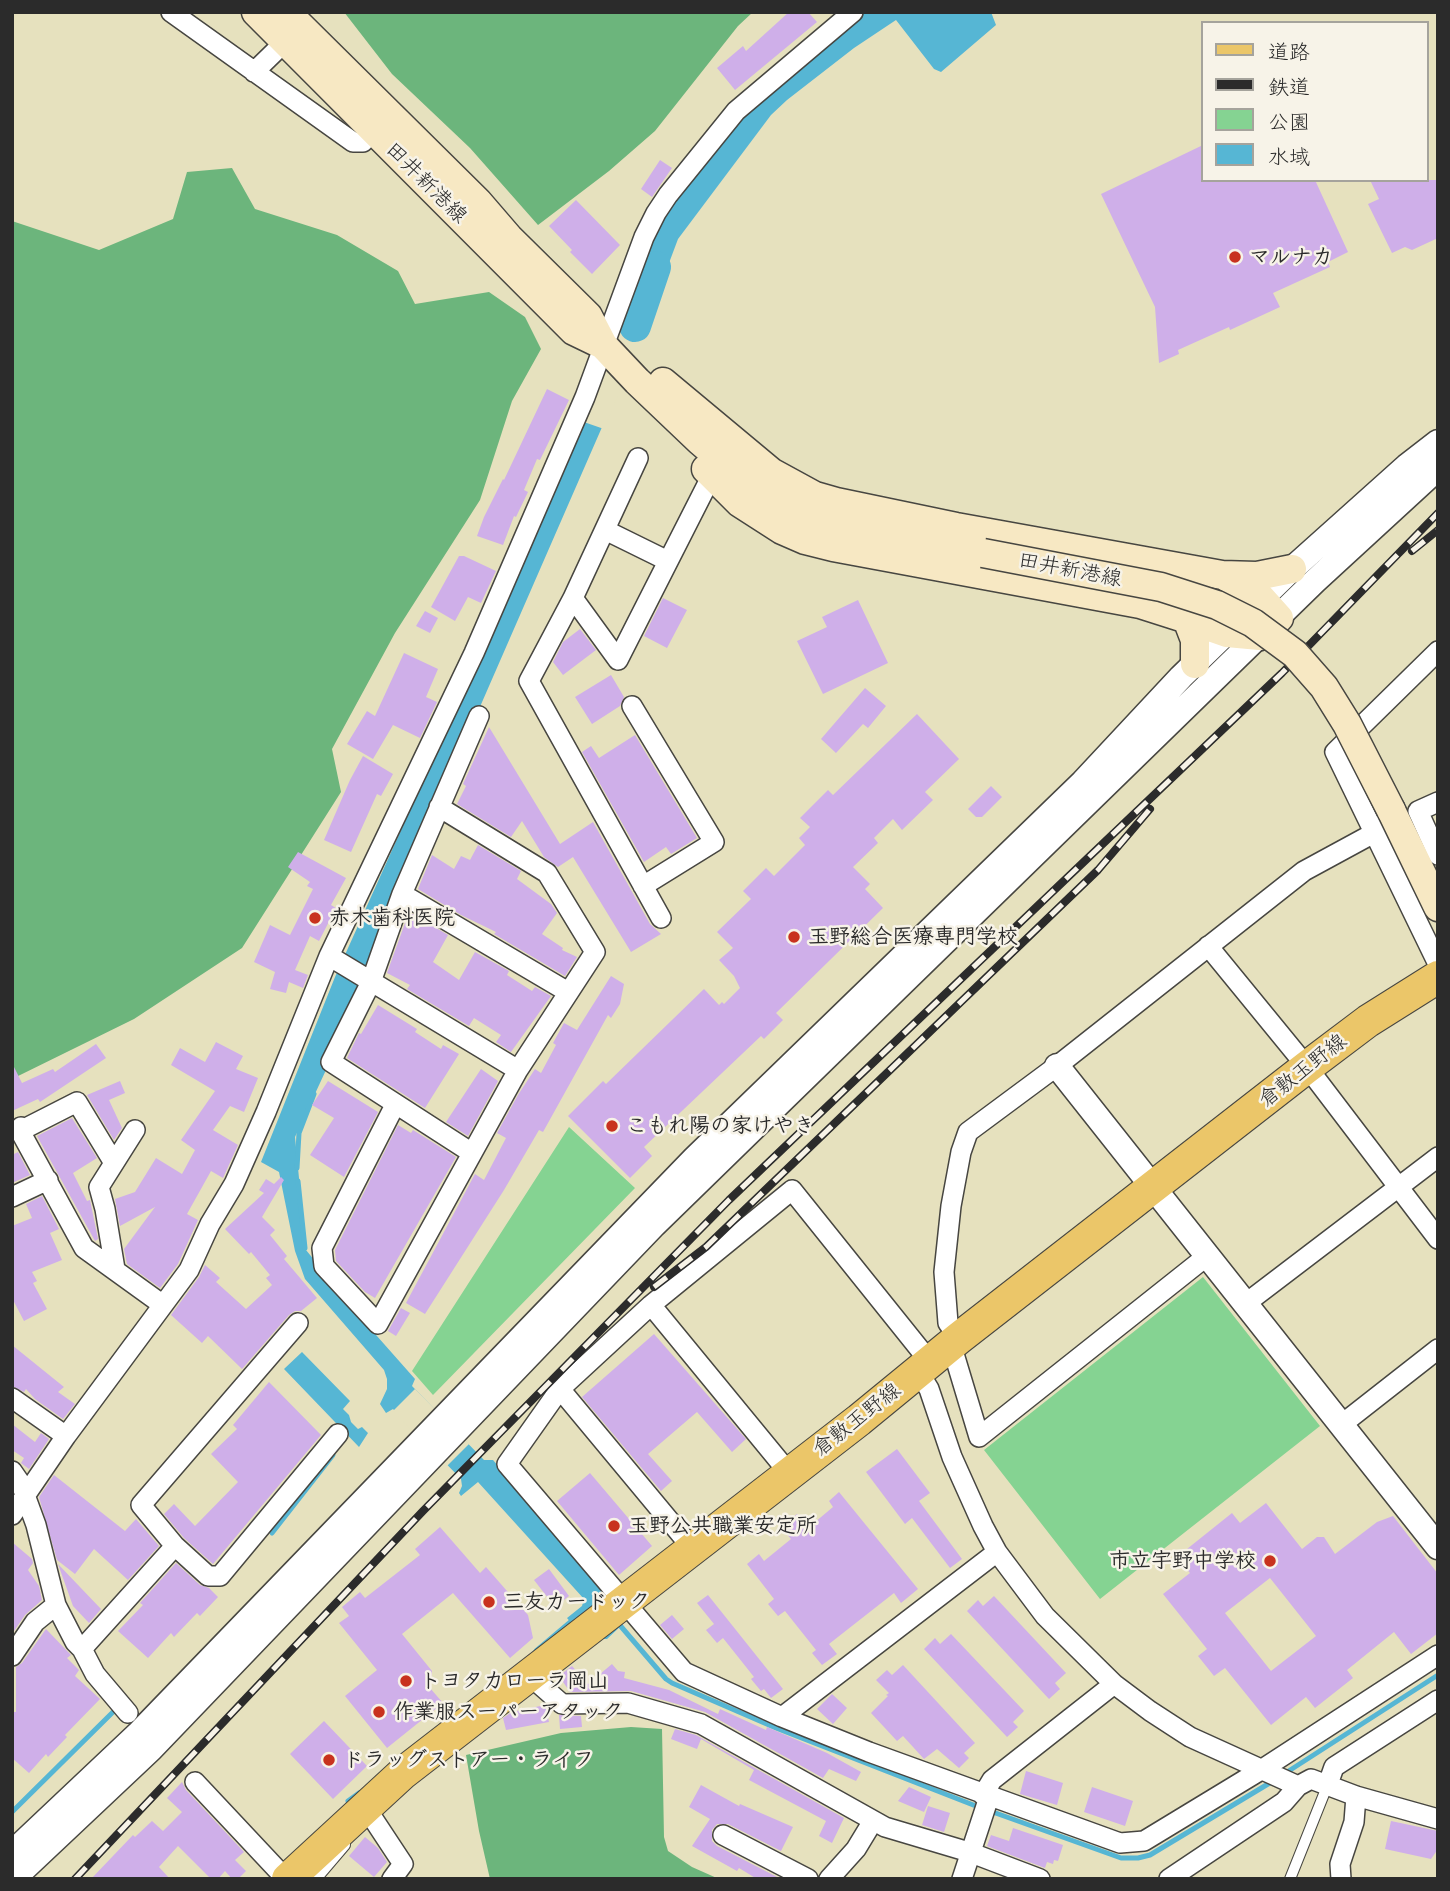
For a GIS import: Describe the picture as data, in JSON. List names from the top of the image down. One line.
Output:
{"streets":{"main road":["田井新港線","倉敷玉野線"]},"places":["マルナカ","赤木歯科医院","玉野総合医療専門学校","こもれ陽の家けやき","玉野公共職業安定所","市立宇野中学校","三友カードック","トヨタカローラ岡山","作業服スーパーアタック","ドラッグストアー・ライフ"],"legend":["道路","鉄道","公園","水域"]}
